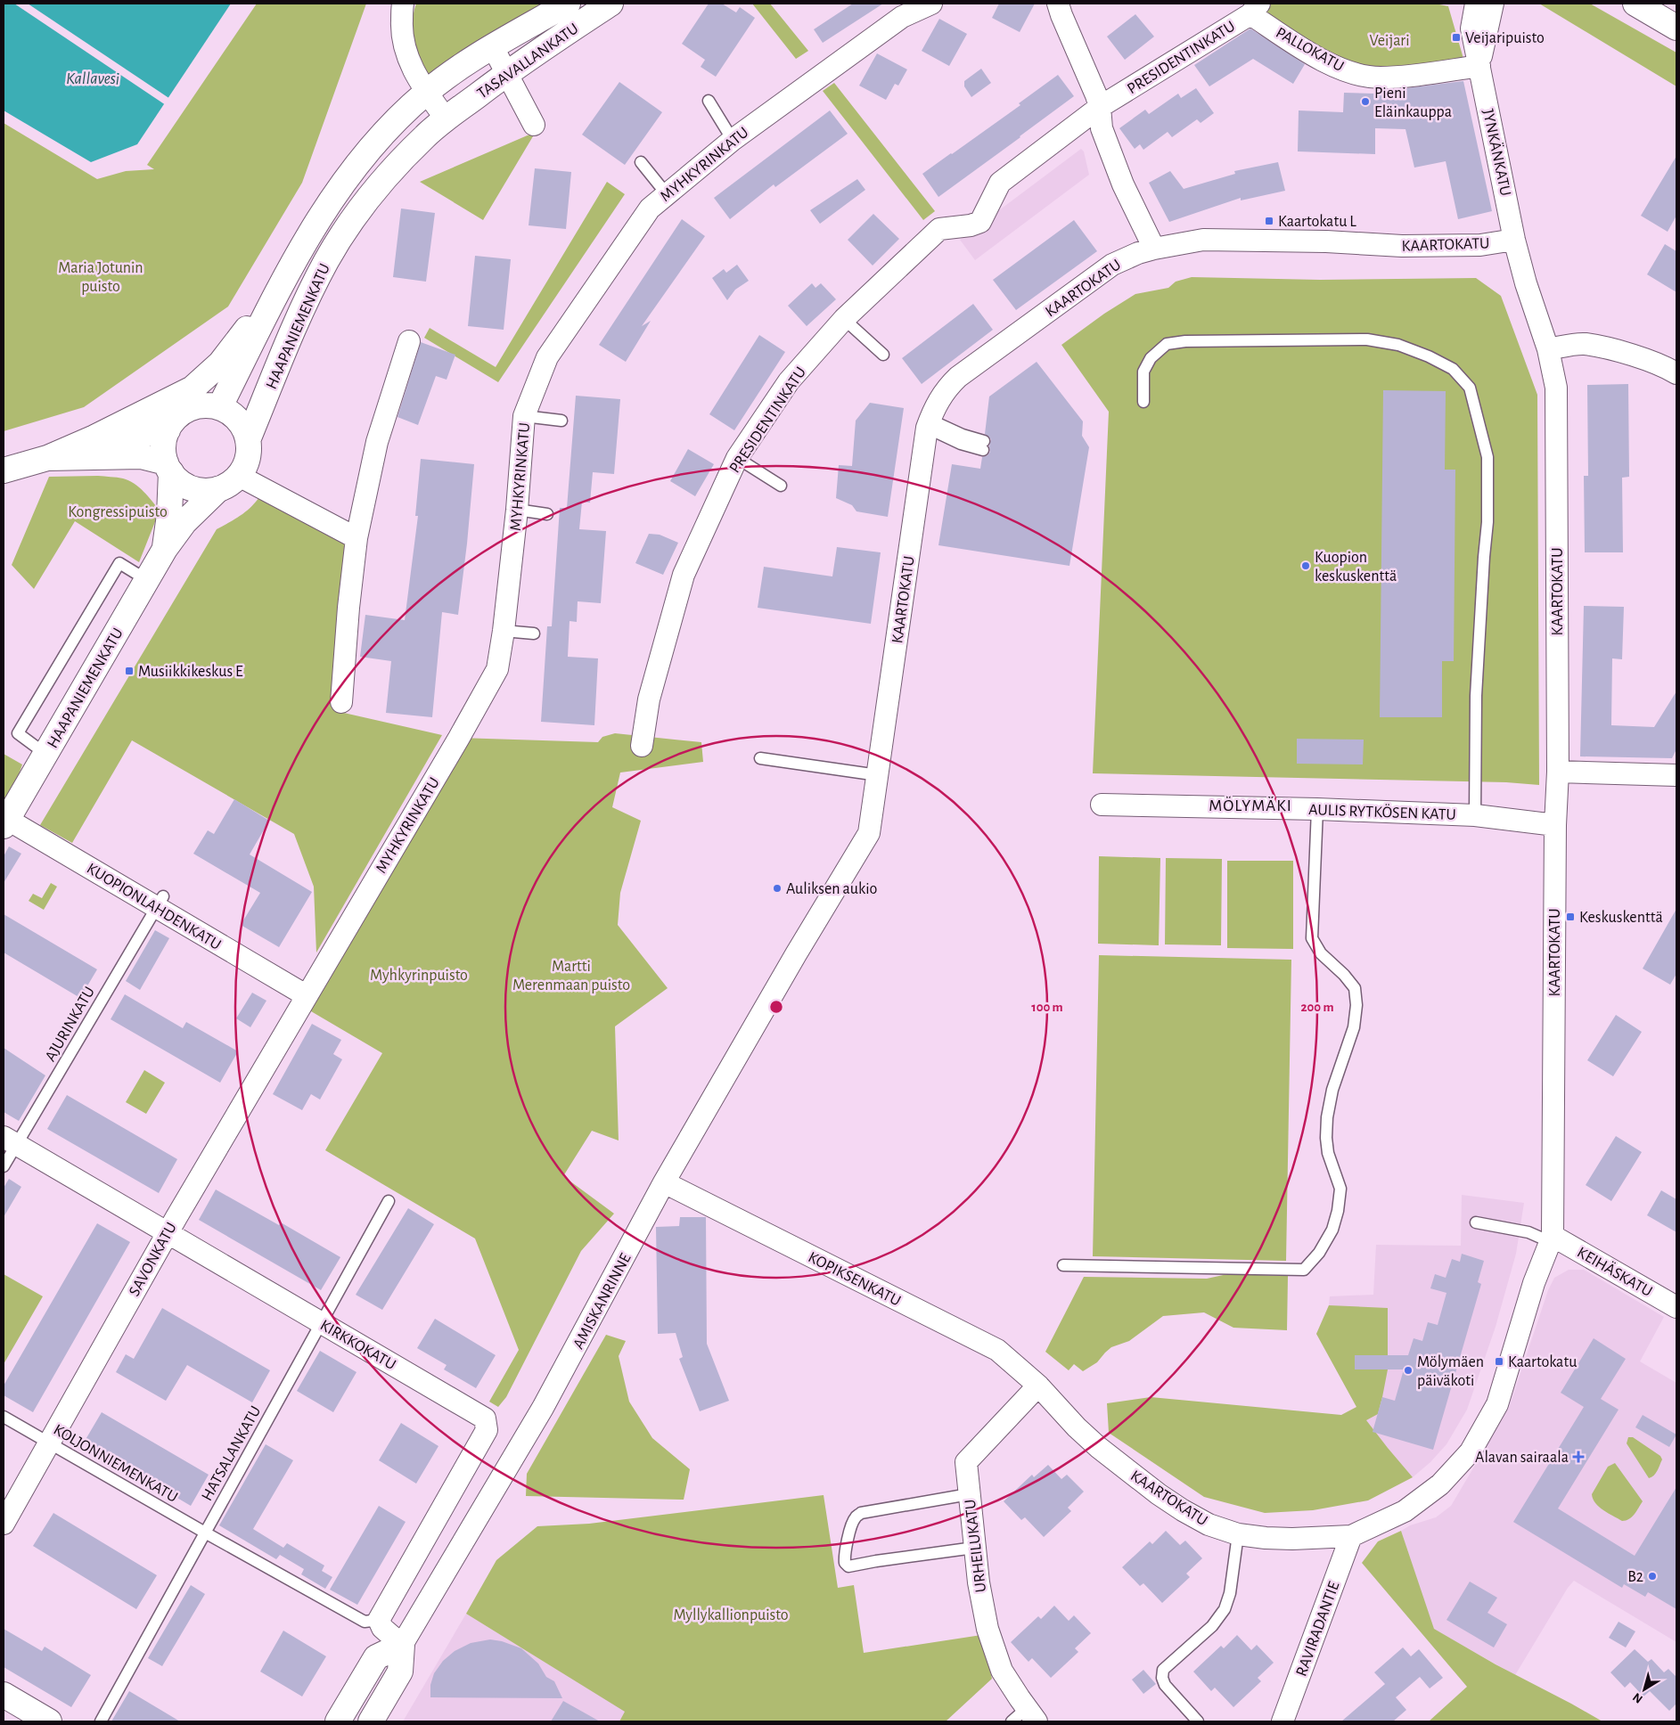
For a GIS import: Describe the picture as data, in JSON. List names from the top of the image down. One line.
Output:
{"streets":{"main road":["TASAVALLANKATU","HAAPANIEMENKATU"],"street":["PALLOKATU","PRESIDENTINKATU","JYNKÄNKATU","MYHKYRINKATU","KAARTOKATU","AULIS RYTKÖSEN KATU","KUOPIONLAHDENKATU","SAVONKATU","KEIHÄSKATU","KOPIKSENKATU","AMISKANRINNE","KIRKKOKATU","URHEILUKATU","RAVIRADANTIE"],"lane":["AJURINKATU","HATSALANKATU","KOLJONNIEMENKATU"]},"crossings":[["PALLOKATU","PRESIDENTINKATU"],["PALLOKATU","JYNKÄNKATU"],["TASAVALLANKATU","HAAPANIEMENKATU"],["JYNKÄNKATU","KAARTOKATU"],["MYHKYRINKATU","KUOPIONLAHDENKATU"],["MYHKYRINKATU","SAVONKATU"],["KAARTOKATU","AULIS RYTKÖSEN KATU"],["KAARTOKATU","KEIHÄSKATU"],["KAARTOKATU","KOPIKSENKATU"],["KAARTOKATU","AMISKANRINNE"],["KAARTOKATU","URHEILUKATU"],["KAARTOKATU","RAVIRADANTIE"],["HAAPANIEMENKATU","KUOPIONLAHDENKATU"],["KUOPIONLAHDENKATU","AJURINKATU"],["KUOPIONLAHDENKATU","SAVONKATU"],["AJURINKATU","KIRKKOKATU"],["SAVONKATU","KIRKKOKATU"],["SAVONKATU","KOLJONNIEMENKATU"],["KOPIKSENKATU","AMISKANRINNE"],["KOPIKSENKATU","URHEILUKATU"],["KIRKKOKATU","HATSALANKATU"],["KIRKKOKATU","KOLJONNIEMENKATU"],["HATSALANKATU","KOLJONNIEMENKATU"]],"districts":["MÖLYMÄKI"],"water":["Kallavesi"],"parks":["Veijari","Maria Jotunin puisto","Kongressipuisto","Martti Merenmaan puisto","Myhkyrinpuisto","Myllykallionpuisto"],"places":{"transit":["Veijaripuisto","Kaartokatu L","Musiikkikeskus E","Keskuskenttä","Kaartokatu"],"other":["Pieni Eläinkauppa","Kuopion keskuskenttä","Auliksen aukio","Mölymäen päiväkoti","B2"],"health":["Alavan sairaala"]},"north":"bottom left","rings":["100 m","200 m"]}
